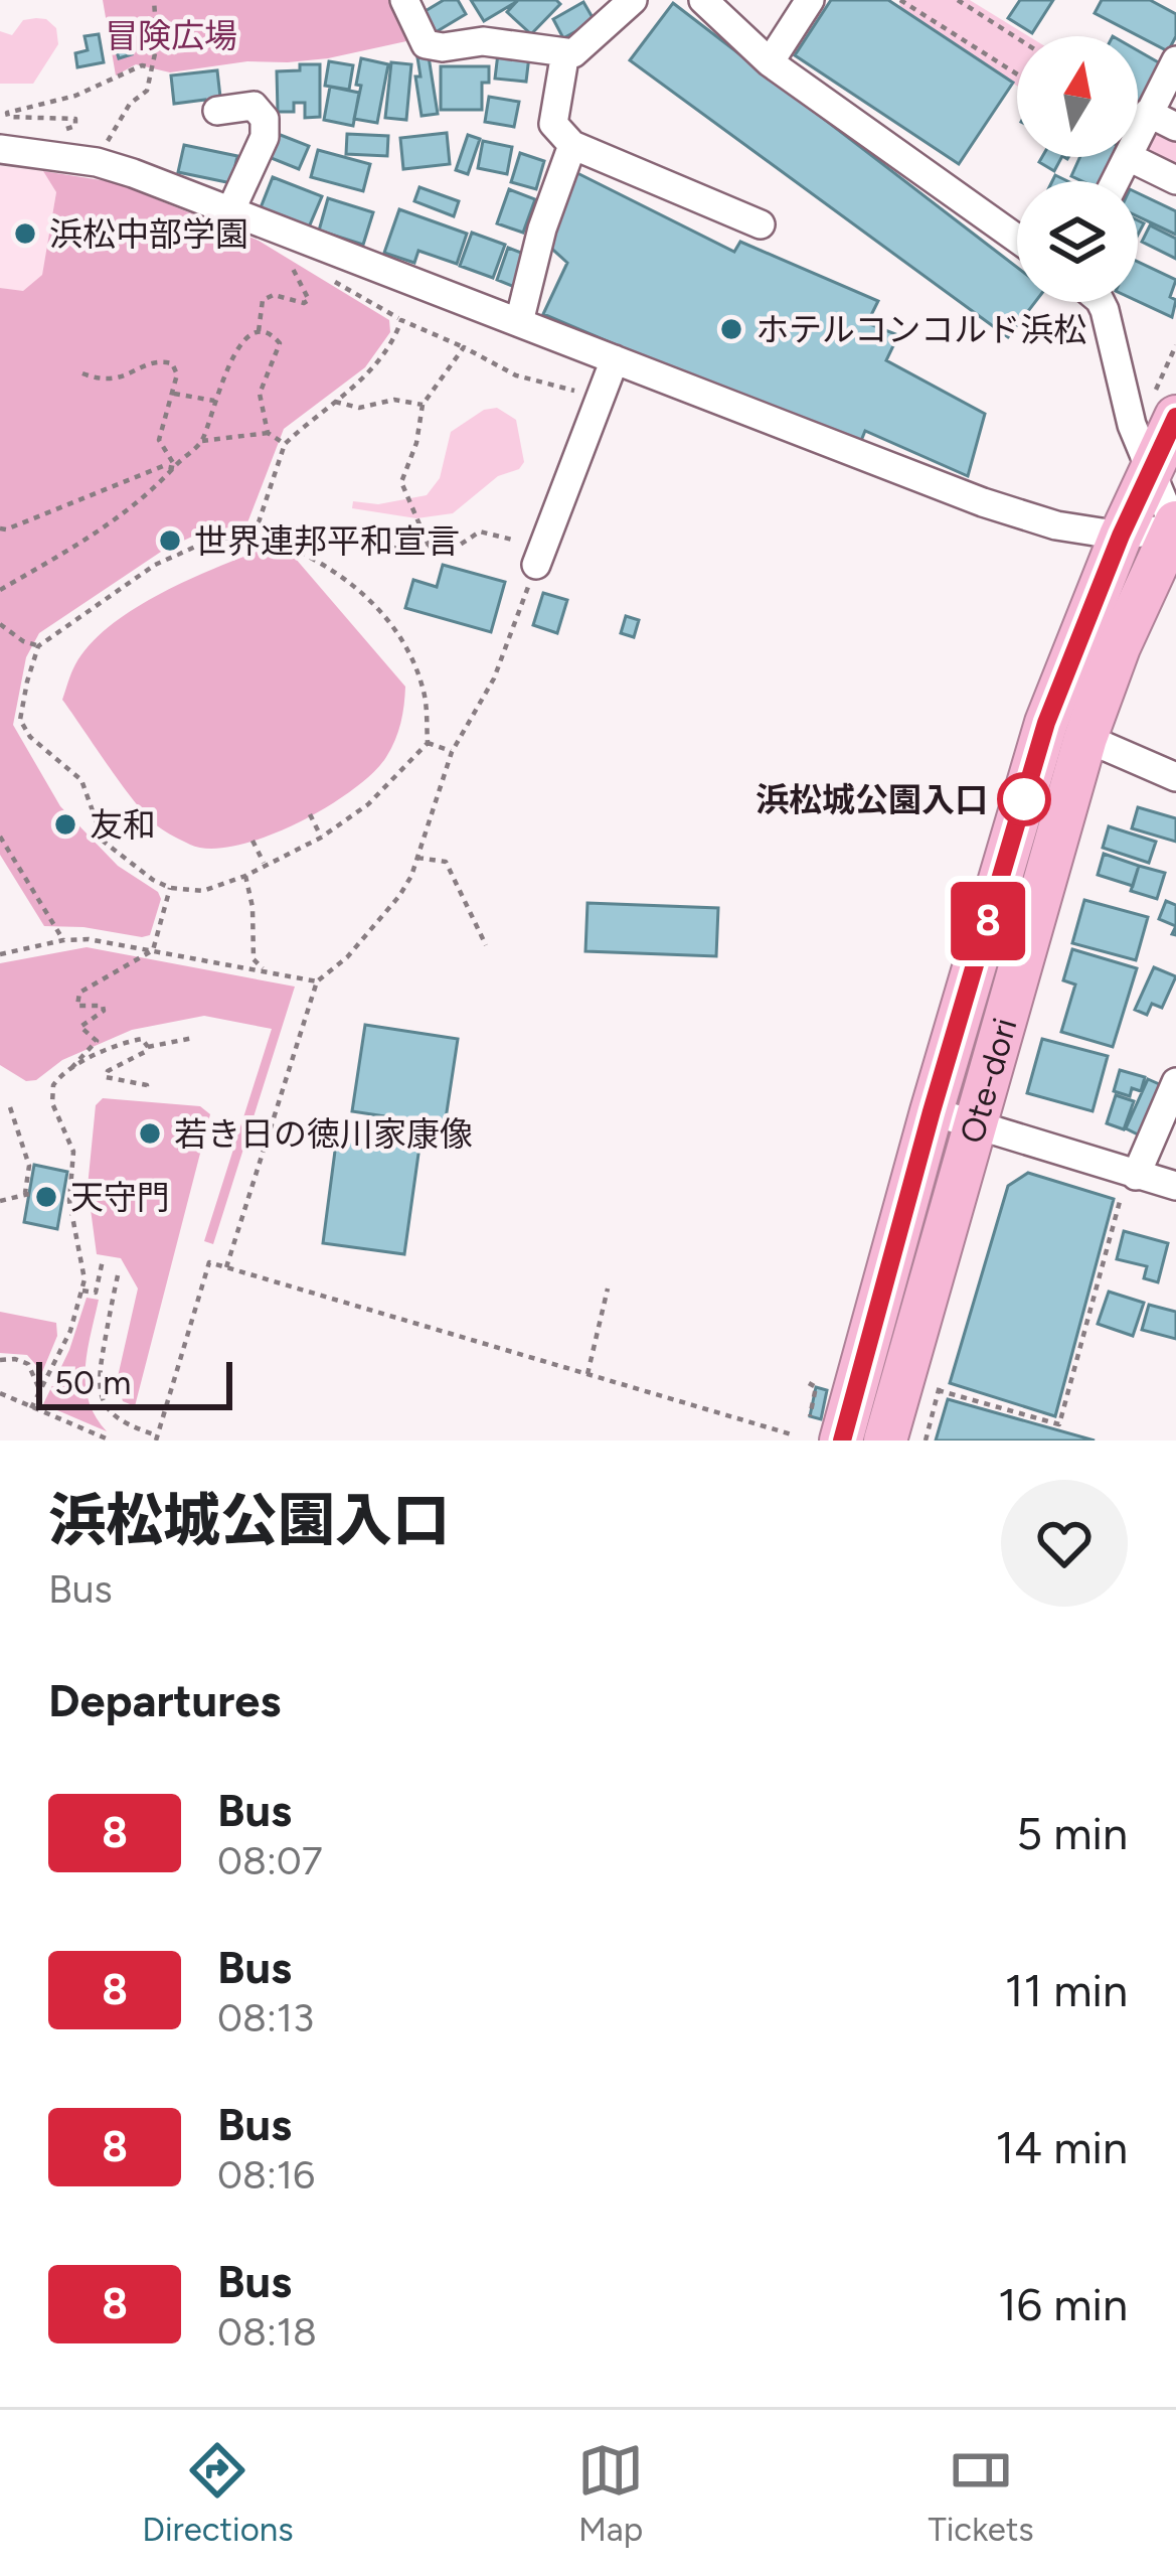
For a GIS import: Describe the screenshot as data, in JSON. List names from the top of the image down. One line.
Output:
{"streets":{"highway":["Ote-dori"]},"parks":["冒険広場"],"places":["浜松中部学園","ホテルコンコルド浜松","世界連邦平和宣言","浜松城公園入口","友和","若き日の徳川家康像","天守門"],"lines":["bus line 8"],"scale_bar":"50 m","north":"top","page":{"on_map":"8","scale":"50 m","heading":[["浜松城公園入口","Bus"],"Departures"],"list":[{"mark":"8","name":"Bus","note":"08:07","value":"5 min"},{"mark":"8","name":"Bus","note":"08:13","value":"11 min"},{"mark":"8","name":"Bus","note":"08:16","value":"14 min"},{"mark":"8","name":"Bus","note":"08:18","value":"16 min"}],"tabs":["Directions","Map","Tickets"]}}
